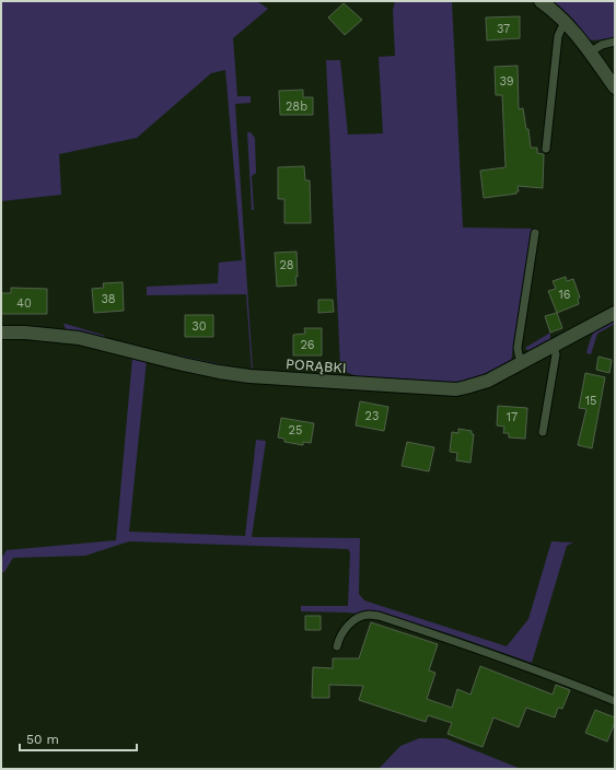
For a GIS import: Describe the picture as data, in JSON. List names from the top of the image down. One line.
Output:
{"streets":{"street":["PORĄBKI"]},"house_numbers":["37","39","28b","28","16","38","40","30","26","15","23","17","25"],"scale_bar":"50 m"}
